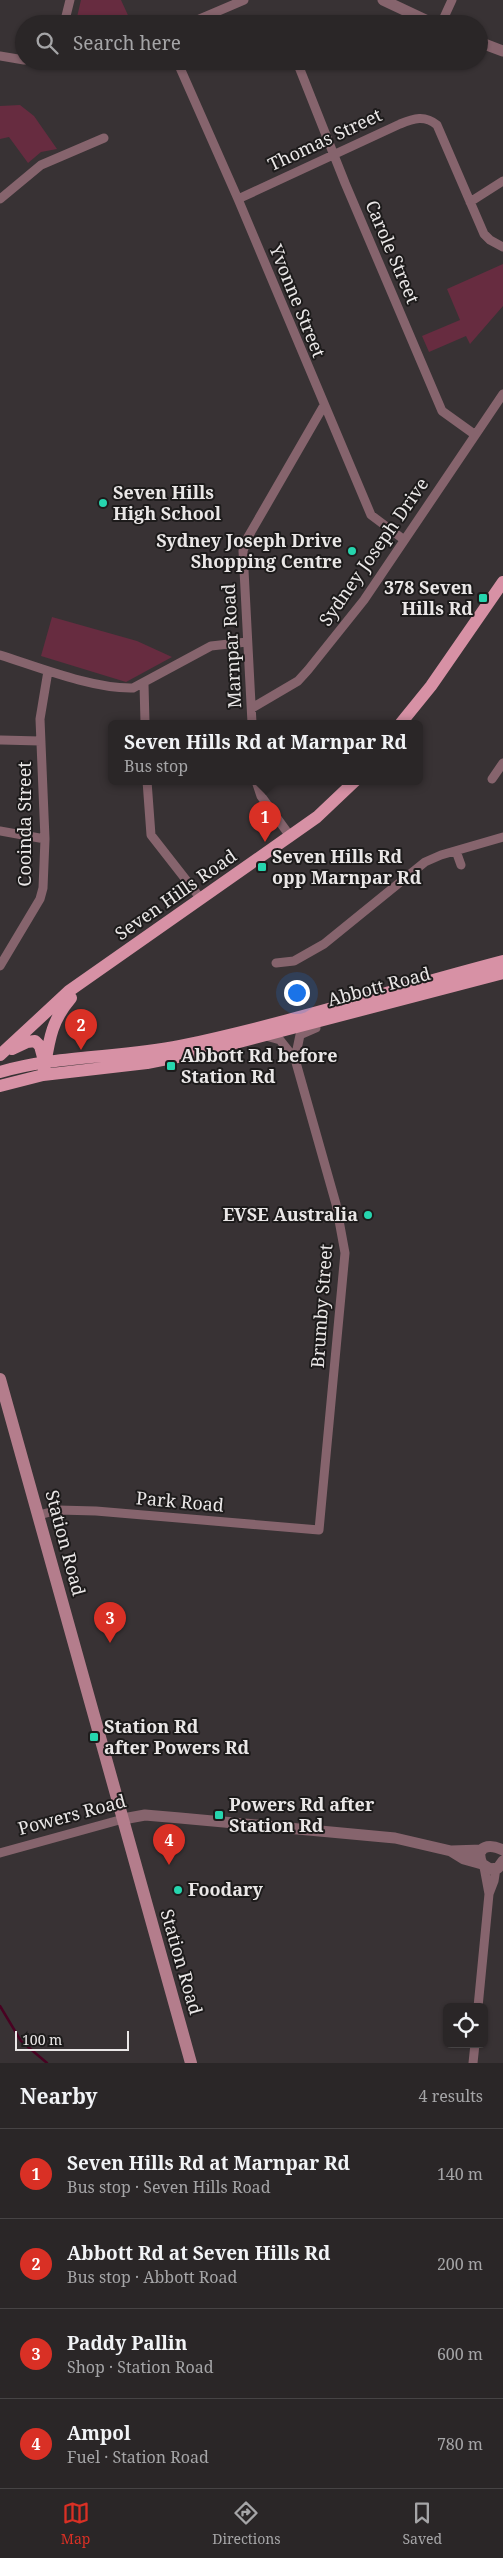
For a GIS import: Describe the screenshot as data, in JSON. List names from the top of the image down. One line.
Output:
{"streets":{"main road":["Seven Hills Road","Abbott Road","Station Road"],"street":["Thomas Street","Carole Street","Yvonne Street","Sydney Joseph Drive","Marnpar Road","Cooinda Street","Brumby Street","Park Road","Powers Road"]},"crossings":[["Thomas Street","Carole Street"],["Thomas Street","Yvonne Street"],["Carole Street","Sydney Joseph Drive"],["Yvonne Street","Sydney Joseph Drive"],["Yvonne Street","Marnpar Road"],["Sydney Joseph Drive","Marnpar Road"],["Seven Hills Road","Abbott Road"],["Abbott Road","Brumby Street"],["Brumby Street","Park Road"],["Park Road","Station Road"],["Station Road","Powers Road"]],"places":{"other":["Seven Hills High School","Sydney Joseph Drive Shopping Centre","EVSE Australia","Foodary"],"transit":["378 Seven Hills Rd","Seven Hills Rd opp Marnpar Rd","Abbott Rd before Station Rd","Station Rd after Powers Rd","Powers Rd after Station Rd"]},"scale_bar":"100 m","page":{"search":"Search here","popup":["Seven Hills Rd at Marnpar Rd","Bus stop"],"pins":["1","2","3","4"],"scale":"100 m","heading":["Nearby","4 results"],"list":[{"mark":"1","name":"Seven Hills Rd at Marnpar Rd","note":"Bus stop · Seven Hills Road","value":"140 m"},{"mark":"2","name":"Abbott Rd at Seven Hills Rd","note":"Bus stop · Abbott Road","value":"200 m"},{"mark":"3","name":"Paddy Pallin","note":"Shop · Station Road","value":"600 m"},{"mark":"4","name":"Ampol","note":"Fuel · Station Road","value":"780 m"}],"nav":["Map","Directions","Saved"]}}
